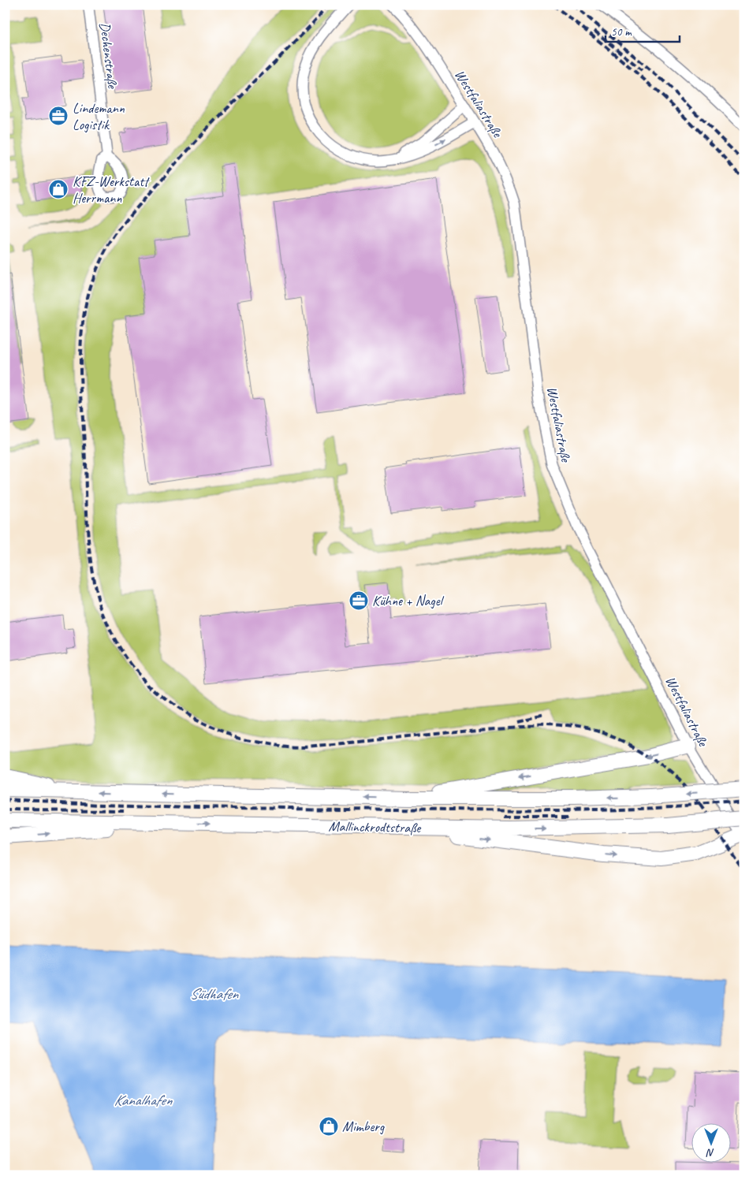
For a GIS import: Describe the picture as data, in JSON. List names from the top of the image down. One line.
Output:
{"streets":{"highway":["Mallinckrodtstraße"],"street":["Dechenstraße","Westfaliastraße"]},"water":["Südhafen","Kanalhafen"],"places":{"office":["Lindemann Logistik","Kühne + Nagel"],"shop":["KFZ-Werkstatt Herrmann","Mimberg"]},"scale_bar":"50 m","north":"bottom"}
